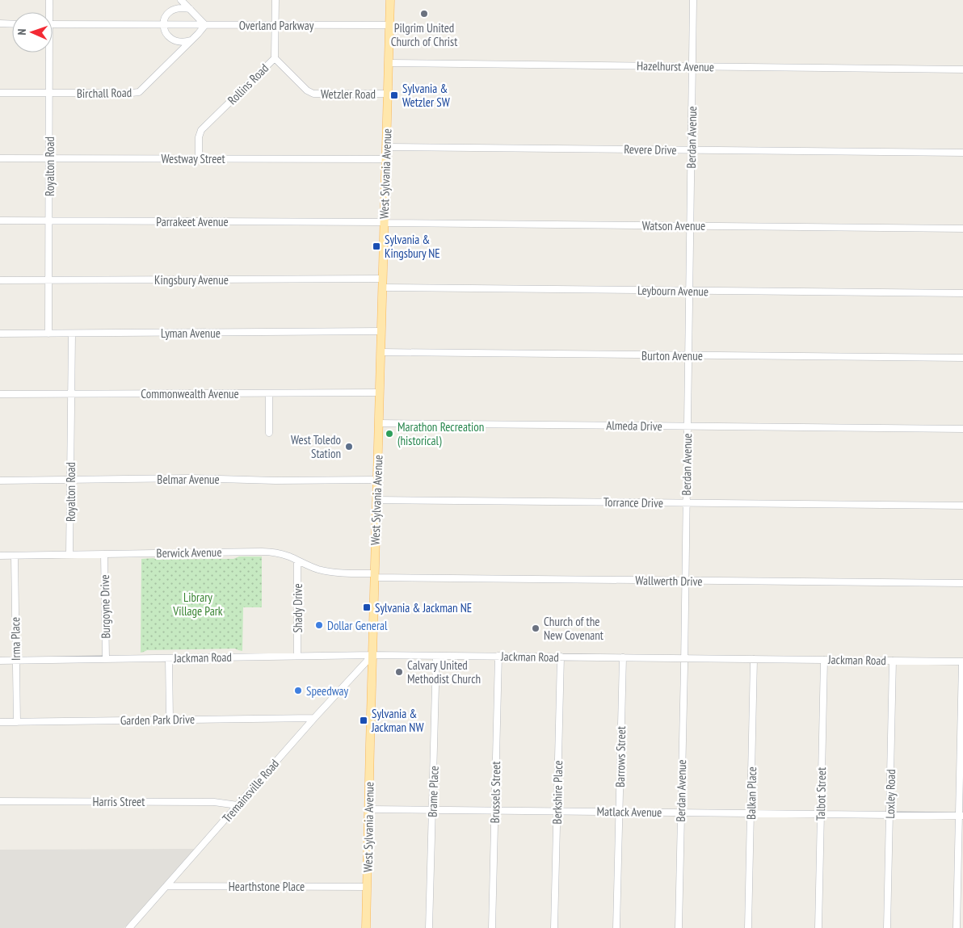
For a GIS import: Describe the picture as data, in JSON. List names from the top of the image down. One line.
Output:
{"streets":{"main road":["West Sylvania Avenue"],"street":["Overland Parkway","Hazelhurst Avenue","Rollins Road","Birchall Road","Wetzler Road","Berdan Avenue","Revere Drive","Westway Street","Royalton Road","Parrakeet Avenue","Watson Avenue","Kingsbury Avenue","Leybourn Avenue","Lyman Avenue","Burton Avenue","Commonwealth Avenue","Almeda Drive","Belmar Avenue","Torrance Drive","Berwick Avenue","Wallwerth Drive","Burgoyne Drive","Shady Drive","Irma Place","Jackman Road","Garden Park Drive","Barrows Street","Tremainsville Road","Brame Place","Brussels Street","Berkshire Place","Balkan Place","Talbot Street","Loxley Road","Harris Street","Matlack Avenue","Hearthstone Place"]},"crossings":[["Overland Parkway","Rollins Road"],["Overland Parkway","Birchall Road"],["Overland Parkway","West Sylvania Avenue"],["Hazelhurst Avenue","Berdan Avenue"],["Hazelhurst Avenue","West Sylvania Avenue"],["Rollins Road","Wetzler Road"],["Rollins Road","Westway Street"],["Birchall Road","Royalton Road"],["Wetzler Road","West Sylvania Avenue"],["Berdan Avenue","Revere Drive"],["Berdan Avenue","Watson Avenue"],["Berdan Avenue","Leybourn Avenue"],["Berdan Avenue","Burton Avenue"],["Berdan Avenue","Almeda Drive"],["Berdan Avenue","Torrance Drive"],["Berdan Avenue","Wallwerth Drive"],["Berdan Avenue","Jackman Road"],["Berdan Avenue","Matlack Avenue"],["Revere Drive","West Sylvania Avenue"],["Westway Street","Royalton Road"],["Westway Street","West Sylvania Avenue"],["Royalton Road","Parrakeet Avenue"],["Royalton Road","Kingsbury Avenue"],["Royalton Road","Lyman Avenue"],["Royalton Road","Commonwealth Avenue"],["Royalton Road","Belmar Avenue"],["Royalton Road","Berwick Avenue"],["West Sylvania Avenue","Parrakeet Avenue"],["West Sylvania Avenue","Watson Avenue"],["West Sylvania Avenue","Kingsbury Avenue"],["West Sylvania Avenue","Leybourn Avenue"],["West Sylvania Avenue","Lyman Avenue"],["West Sylvania Avenue","Burton Avenue"],["West Sylvania Avenue","Commonwealth Avenue"],["West Sylvania Avenue","Almeda Drive"],["West Sylvania Avenue","Belmar Avenue"],["West Sylvania Avenue","Torrance Drive"],["West Sylvania Avenue","Berwick Avenue"],["West Sylvania Avenue","Wallwerth Drive"],["West Sylvania Avenue","Jackman Road"],["West Sylvania Avenue","Tremainsville Road"],["West Sylvania Avenue","Matlack Avenue"],["West Sylvania Avenue","Hearthstone Place"],["Parrakeet Avenue","Watson Avenue"],["Berwick Avenue","Wallwerth Drive"],["Berwick Avenue","Burgoyne Drive"],["Berwick Avenue","Shady Drive"],["Berwick Avenue","Irma Place"],["Burgoyne Drive","Jackman Road"],["Shady Drive","Jackman Road"],["Irma Place","Jackman Road"],["Irma Place","Garden Park Drive"],["Jackman Road","Barrows Street"],["Jackman Road","Tremainsville Road"],["Jackman Road","Brame Place"],["Jackman Road","Brussels Street"],["Jackman Road","Berkshire Place"],["Jackman Road","Balkan Place"],["Jackman Road","Talbot Street"],["Jackman Road","Loxley Road"],["Garden Park Drive","Tremainsville Road"],["Barrows Street","Matlack Avenue"],["Tremainsville Road","Harris Street"],["Tremainsville Road","Hearthstone Place"],["Brame Place","Matlack Avenue"],["Brussels Street","Matlack Avenue"],["Berkshire Place","Matlack Avenue"],["Balkan Place","Matlack Avenue"],["Talbot Street","Matlack Avenue"],["Loxley Road","Matlack Avenue"]],"parks":["Library Village Park"],"places":{"other":["Pilgrim United Church of Christ","Marathon Recreation (historical)","West Toledo Station","Dollar General","Church of the New Covenant","Calvary United Methodist Church","Speedway"],"transit":["Sylvania & Wetzler SW","Sylvania & Kingsbury NE","Sylvania & Jackman NE","Sylvania & Jackman NW"]},"north":"left"}
